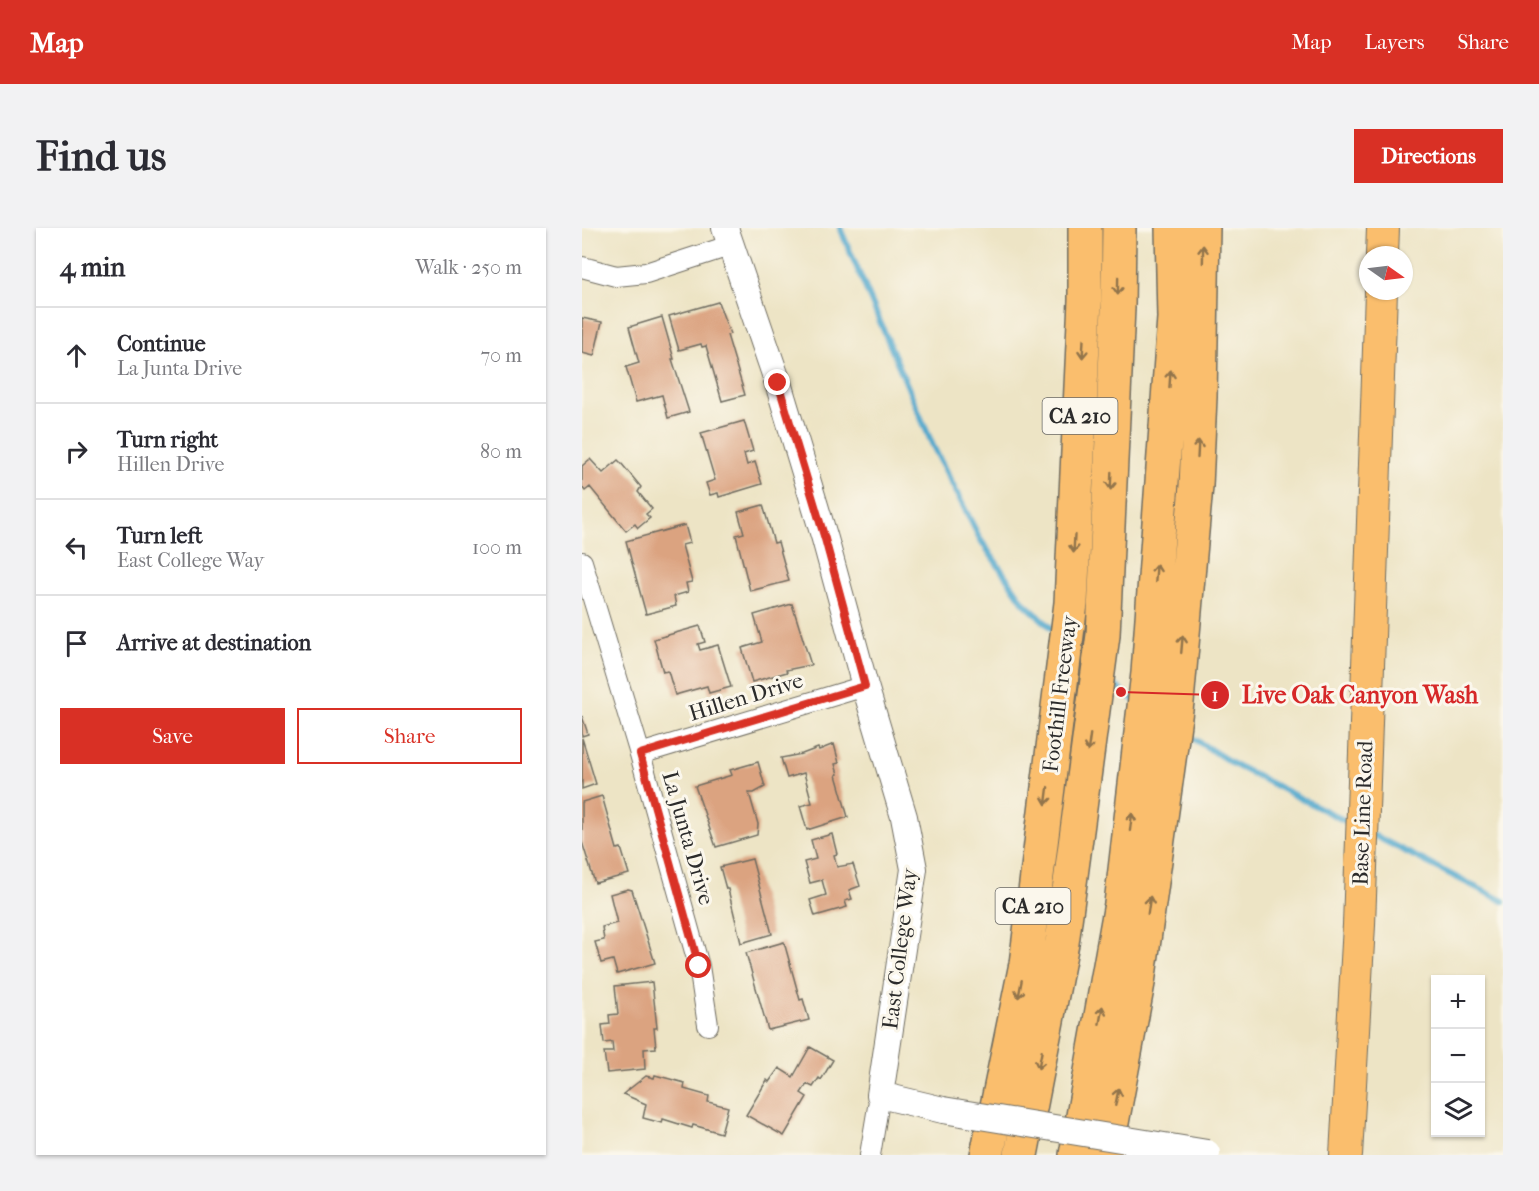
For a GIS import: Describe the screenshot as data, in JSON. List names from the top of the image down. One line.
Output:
{"streets":{"highway":["CA 210","Foothill Freeway"],"main road":["Base Line Road"],"street":["Hillen Drive","La Junta Drive","East College Way"]},"crossings":[["Hillen Drive","La Junta Drive"],["Hillen Drive","East College Way"]],"places":["Live Oak Canyon Wash"],"north":"right","page":{"header":"Map","nav":["Map","Layers","Share"],"buttons":["Directions",["Save","Share"]],"title":"Find us","heading":["4 min","Walk · 250 m"],"list":[["Continue","La Junta Drive","70 m"],["Turn right","Hillen Drive","80 m"],["Turn left","East College Way","100 m"],"Arrive at destination"],"map_buttons":["+","−"]}}
